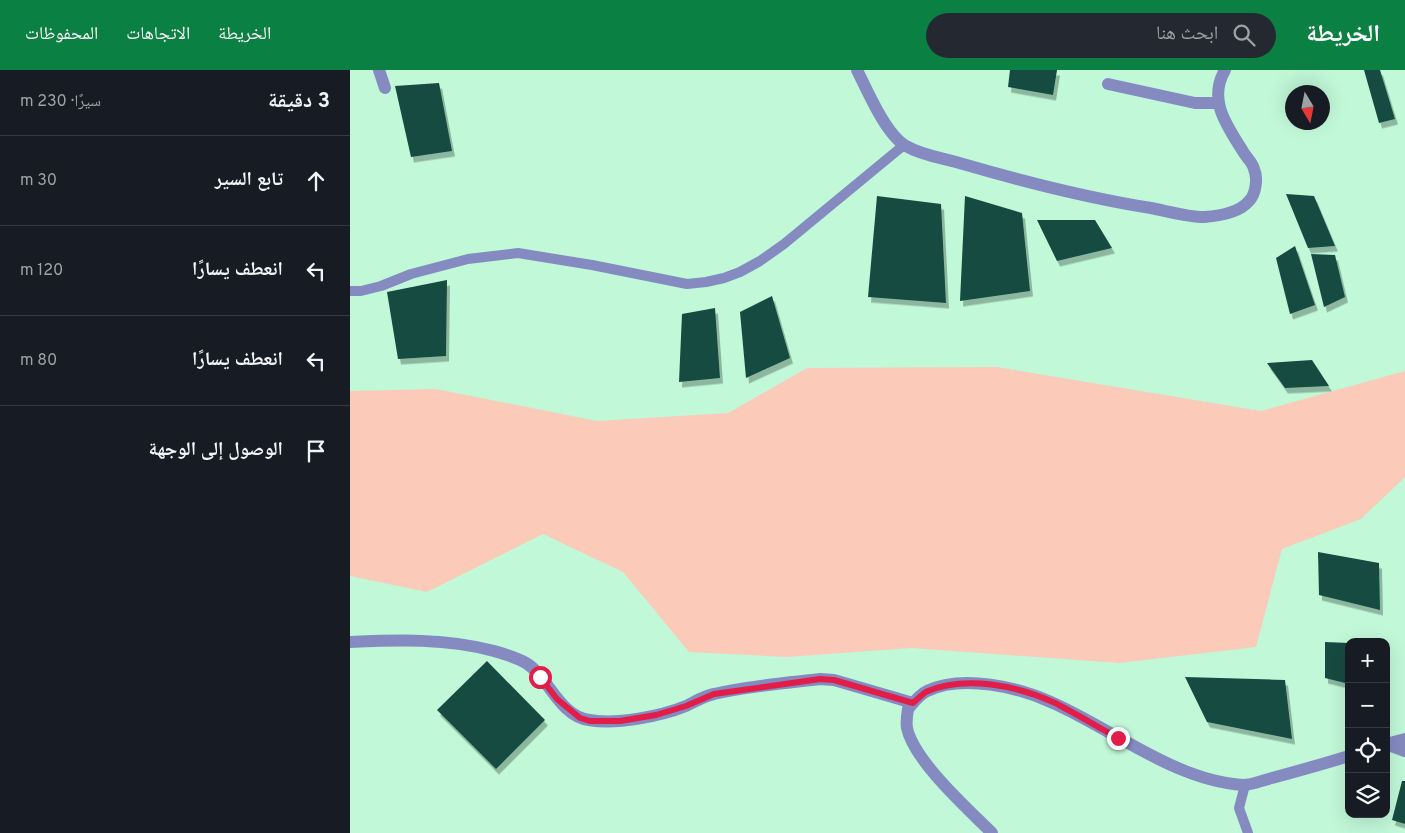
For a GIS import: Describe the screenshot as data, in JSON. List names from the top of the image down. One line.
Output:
{"north":"bottom","page":{"header":"الخريطة","search":"ابحث هنا","nav":["الخريطة","الاتجاهات","المحفوظات"],"heading":["3 دقيقة","سيرًا · 230 m"],"list":[["تابع السير","30 m"],["انعطف يسارًا","120 m"],["انعطف يسارًا","80 m"],"الوصول إلى الوجهة"],"map_buttons":["+","−"]}}
